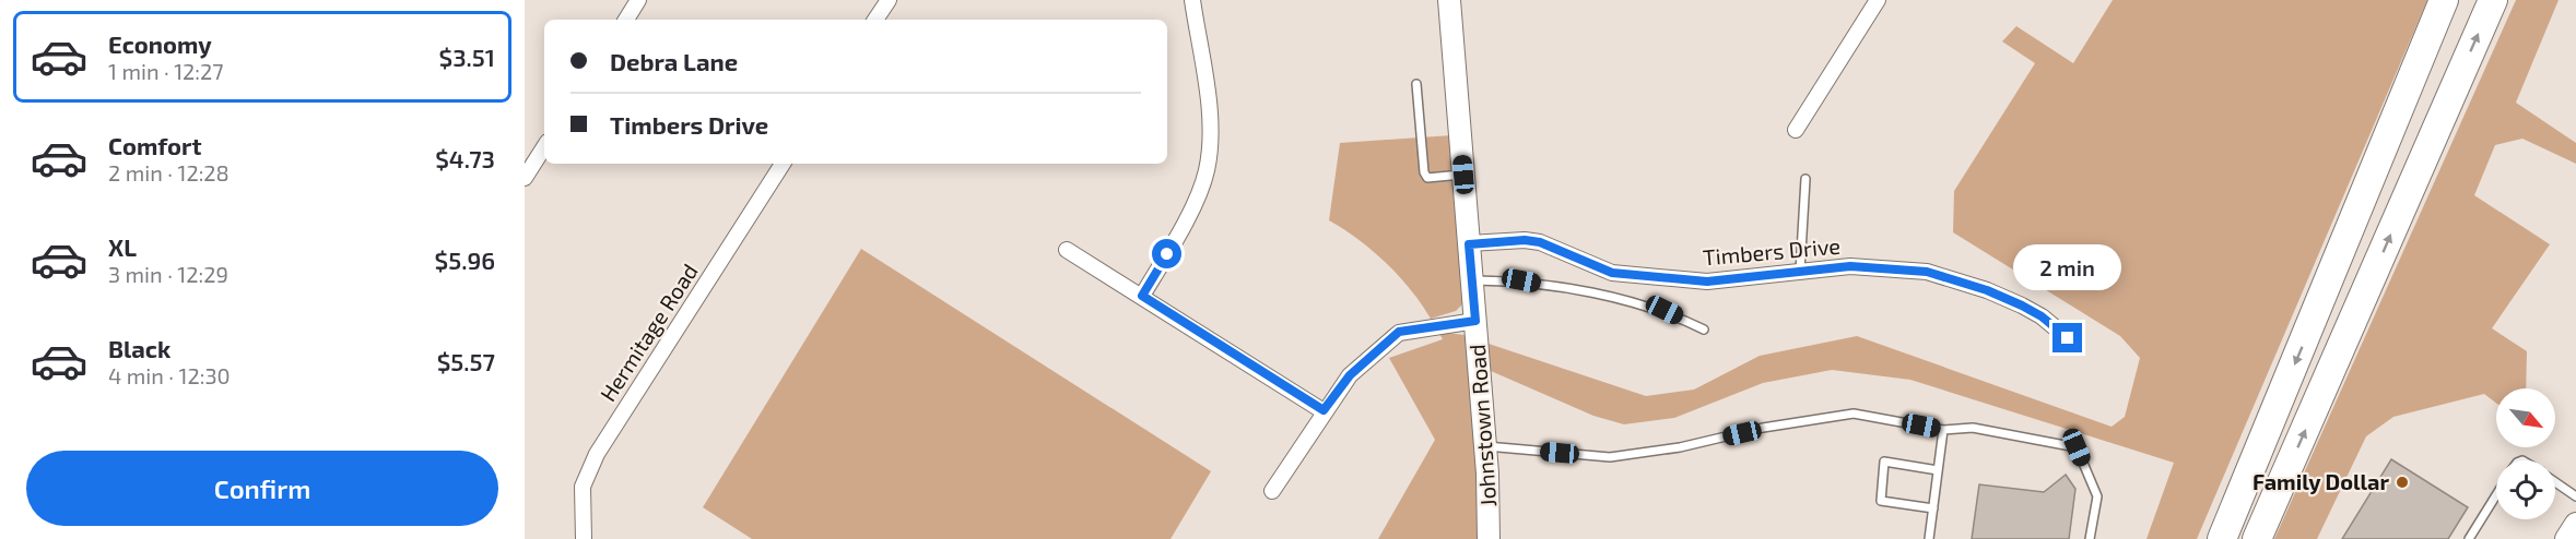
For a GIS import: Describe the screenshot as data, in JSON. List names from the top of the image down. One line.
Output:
{"streets":{"main road":["Johnstown Road"],"street":["Timbers Drive","Hermitage Road"]},"crossings":[["Timbers Drive","Johnstown Road"]],"places":["Family Dollar"],"north":"bottom right","page":{"list":[{"name":"Economy","note":"1 min · 12:27","value":"$3.51"},{"name":"Comfort","note":"2 min · 12:28","value":"$4.73"},{"name":"XL","note":"3 min · 12:29","value":"$5.96"},{"name":"Black","note":"4 min · 12:30","value":"$5.57"}],"banner":["Debra Lane","Timbers Drive"],"bubble":"2 min","buttons":"Confirm"}}
